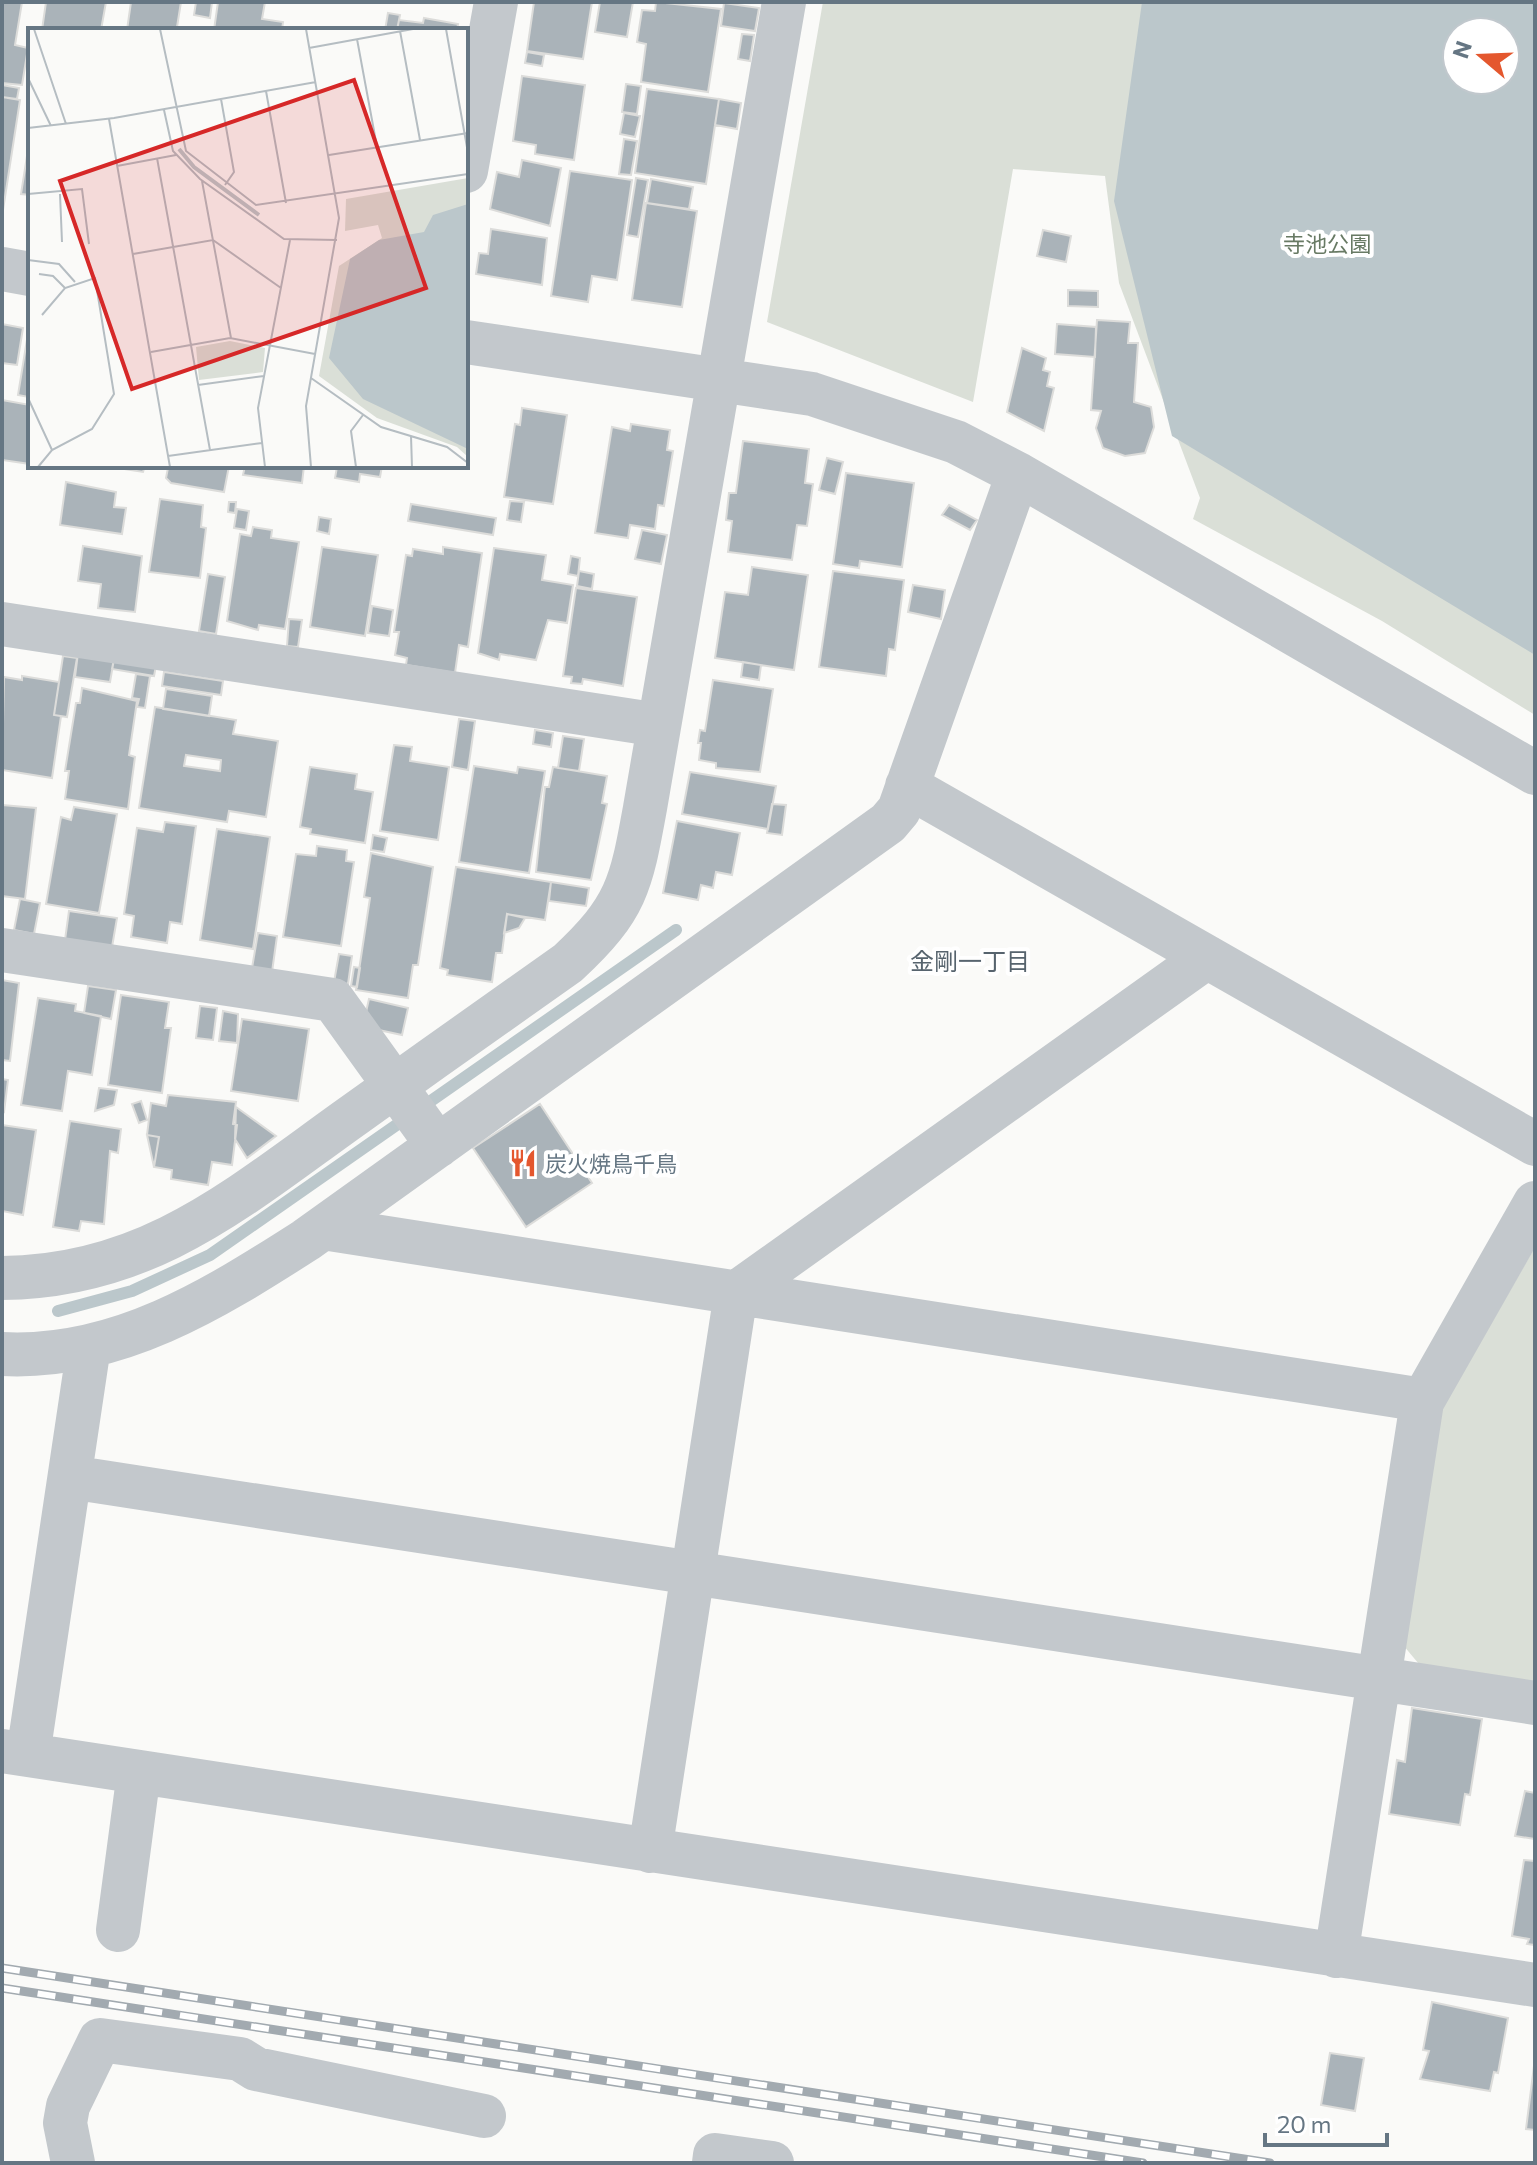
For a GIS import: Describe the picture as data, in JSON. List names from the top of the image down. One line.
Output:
{"districts":["金剛一丁目"],"parks":["寺池公園"],"places":{"restaurant":["炭火焼鳥千鳥"]},"scale_bar":"20 m","north":"left"}
